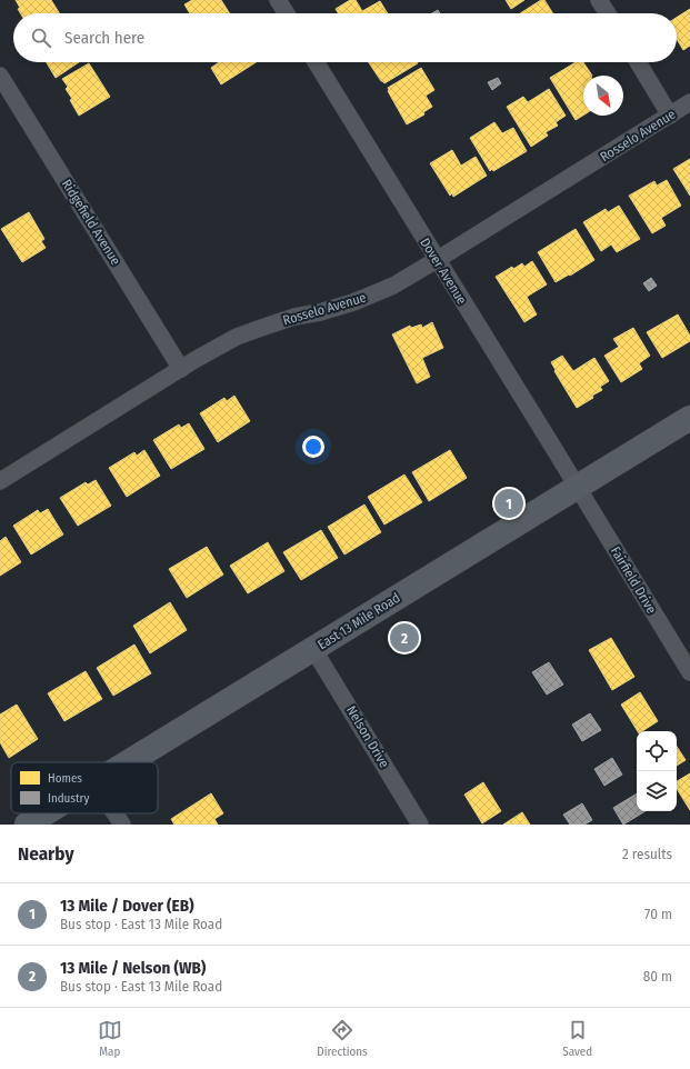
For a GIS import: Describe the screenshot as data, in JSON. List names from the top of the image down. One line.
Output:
{"streets":{"main road":["East 13 Mile Road"],"street":["Rosselo Avenue","Ridgefield Avenue","Dover Avenue","Fairfield Drive","Nelson Drive"]},"crossings":[["Rosselo Avenue","Ridgefield Avenue"],["Rosselo Avenue","Dover Avenue"],["Dover Avenue","Fairfield Drive"],["Dover Avenue","East 13 Mile Road"],["Fairfield Drive","East 13 Mile Road"],["East 13 Mile Road","Nelson Drive"]],"legend":["Homes","Industry"],"north":"bottom right","page":{"search":"Search here","pins":["1","2"],"heading":["Nearby","2 results"],"list":[{"mark":"1","name":"13 Mile / Dover (EB)","note":"Bus stop · East 13 Mile Road","value":"70 m"},{"mark":"2","name":"13 Mile / Nelson (WB)","note":"Bus stop · East 13 Mile Road","value":"80 m"}],"nav":["Map","Directions","Saved"]}}
